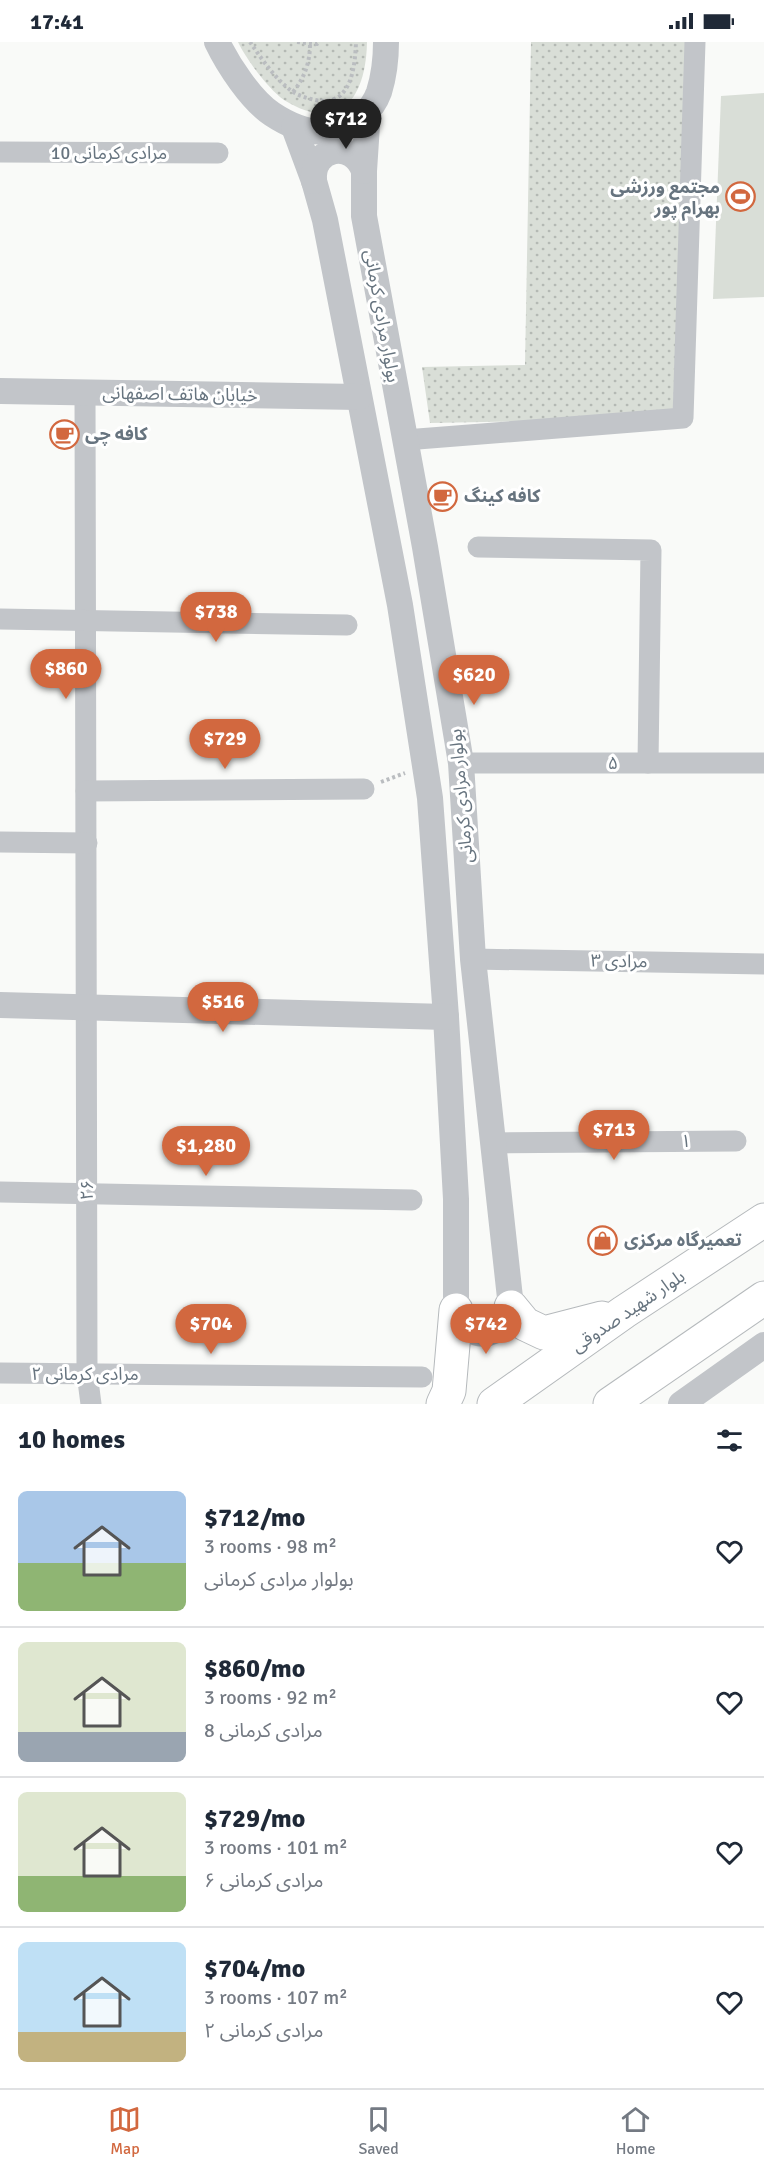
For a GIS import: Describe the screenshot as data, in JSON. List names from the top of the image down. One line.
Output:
{"streets":{"highway":["بلوار شهید صدوقی"],"street":["مرادی کرمانی 10","بولوار مرادی کرمانی","خیابان هاتف اصفهانی","۵","مرادی ۳","۱","۲۶","مرادی کرمانی ۲"]},"crossings":[["بولوار مرادی کرمانی","خیابان هاتف اصفهانی"],["بولوار مرادی کرمانی","۵"],["بولوار مرادی کرمانی","مرادی ۳"],["بولوار مرادی کرمانی","۱"],["خیابان هاتف اصفهانی","۲۶"],["۲۶","مرادی کرمانی ۲"]],"places":{"sports":["مجتمع ورزشی بهرام پور"],"cafe":["کافه چی","کافه کینگ"],"shop":["تعمیرگاه مرکزی"]},"page":{"status":"17:41","price":["$712","$738","$860","$620","$729","$516","$713","$1,280","$704","$742"],"heading":"10 homes","list":[{"name":"$712/mo","note":"3 rooms · 98 m² · بولوار مرادی کرمانی"},{"name":"$860/mo","note":"3 rooms · 92 m² · مرادی کرمانی 8"},{"name":"$729/mo","note":"3 rooms · 101 m² · مرادی کرمانی ۶"},{"name":"$704/mo","note":"3 rooms · 107 m² · مرادی کرمانی ۲"}],"tabs":["Map","Saved","Home"]}}
